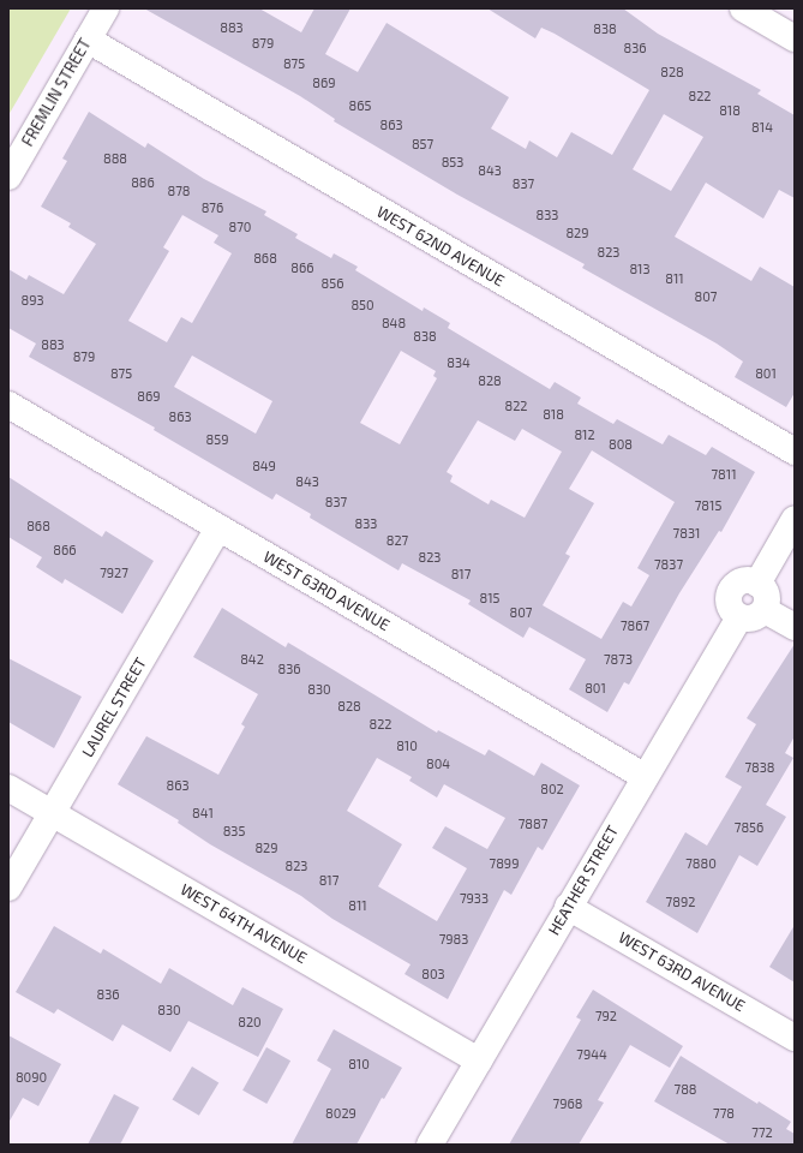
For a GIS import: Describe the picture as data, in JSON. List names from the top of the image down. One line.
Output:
{"streets":{"street":["FREMLIN STREET","WEST 62ND AVENUE","WEST 63RD AVENUE","LAUREL STREET","HEATHER STREET","WEST 64TH AVENUE"]},"crossings":[["FREMLIN STREET","WEST 62ND AVENUE"],["WEST 63RD AVENUE","LAUREL STREET"],["WEST 63RD AVENUE","HEATHER STREET"],["LAUREL STREET","WEST 64TH AVENUE"],["HEATHER STREET","WEST 64TH AVENUE"]],"house_numbers":["883","838","879","836","875","828","869","822","865","818","863","814","857","888","853","843","886","837","878","876","833","870","829","823","868","866","813","811","856","807","893","850","848","838","883","879","834","875","801","828","869","822","818","863","812","859","808","849","7811","843","837","7815","833","868","7831","827","866","823","7837","7927","817","815","807","7867","842","7873","836","801","830","828","822","810","804","7838","863","802","841","7887","7856","835","829","7899","7880","823","817","7933","7892","811","7983","803","836","830","792","820","7944","810","8090","788","7968","8029","778","772"]}
